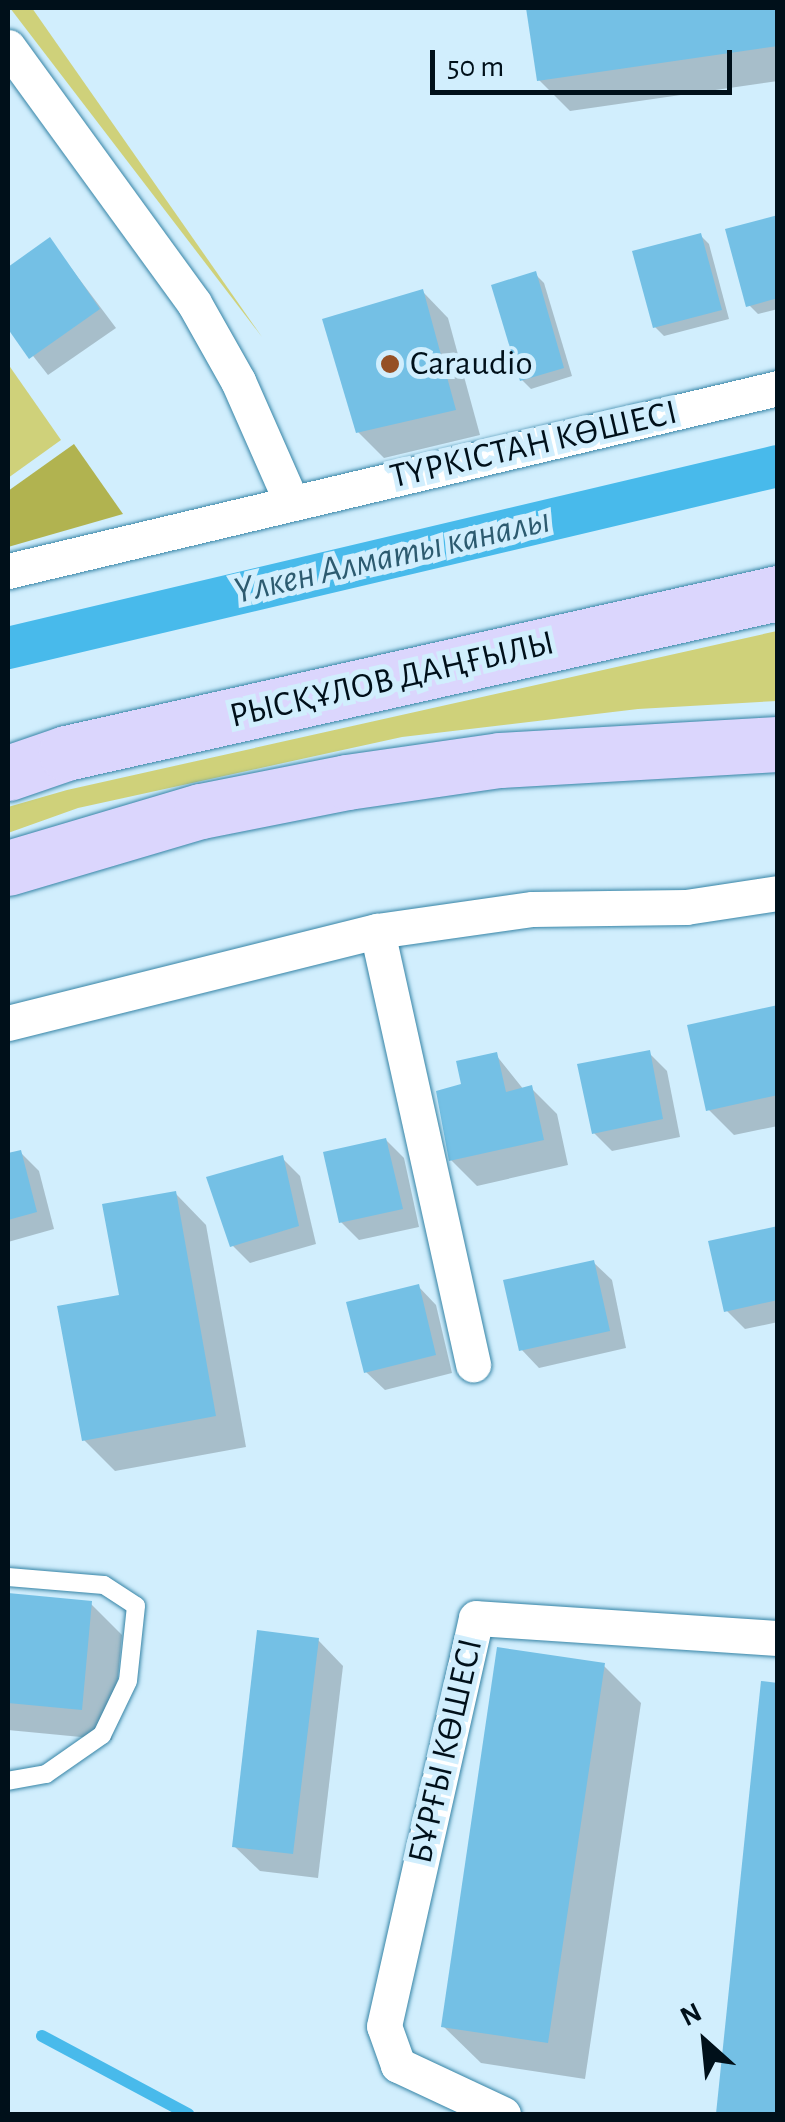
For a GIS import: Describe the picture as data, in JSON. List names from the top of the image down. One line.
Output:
{"streets":{"main road":["РЫСҚҰЛОВ ДАҢҒЫЛЫ"],"street":["ТҮРКІСТАН КӨШЕСІ","БҰРҒЫ КӨШЕСІ"]},"water":["Үлкен Алматы каналы"],"places":["Caraudio"],"scale_bar":"50 m","north":"top left"}
